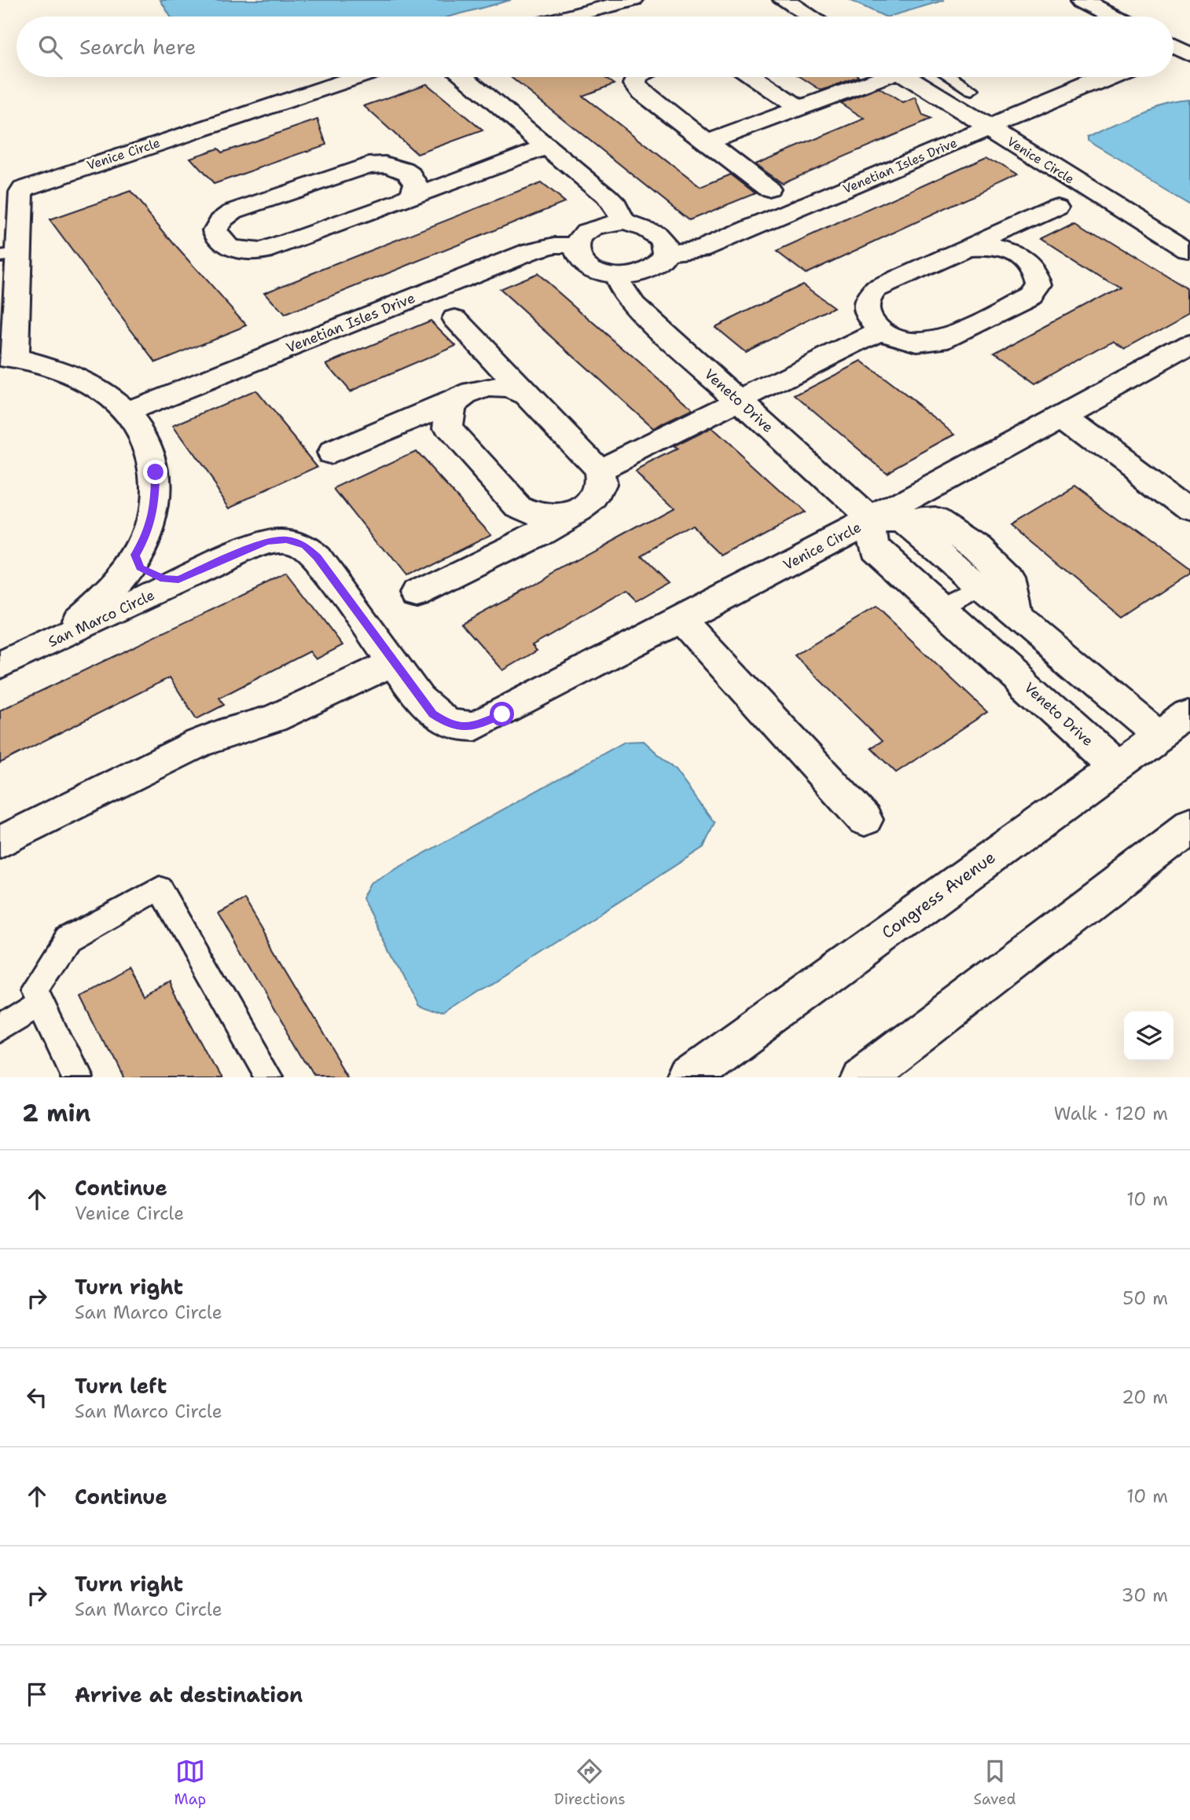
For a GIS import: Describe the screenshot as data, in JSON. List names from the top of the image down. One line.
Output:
{"streets":{"street":["Venice Circle","Venetian Isles Drive","Veneto Drive","San Marco Circle","Congress Avenue"]},"crossings":[["Venice Circle","Venetian Isles Drive"],["Venice Circle","Veneto Drive"],["Venice Circle","San Marco Circle"],["Venetian Isles Drive","Veneto Drive"],["Venetian Isles Drive","San Marco Circle"],["Veneto Drive","Congress Avenue"]],"page":{"search":"Search here","heading":["2 min","Walk · 120 m"],"list":[["Continue","Venice Circle","10 m"],["Turn right","San Marco Circle","50 m"],["Turn left","San Marco Circle","20 m"],["Continue","10 m"],["Turn right","San Marco Circle","30 m"],"Arrive at destination"],"nav":["Map","Directions","Saved"]}}
